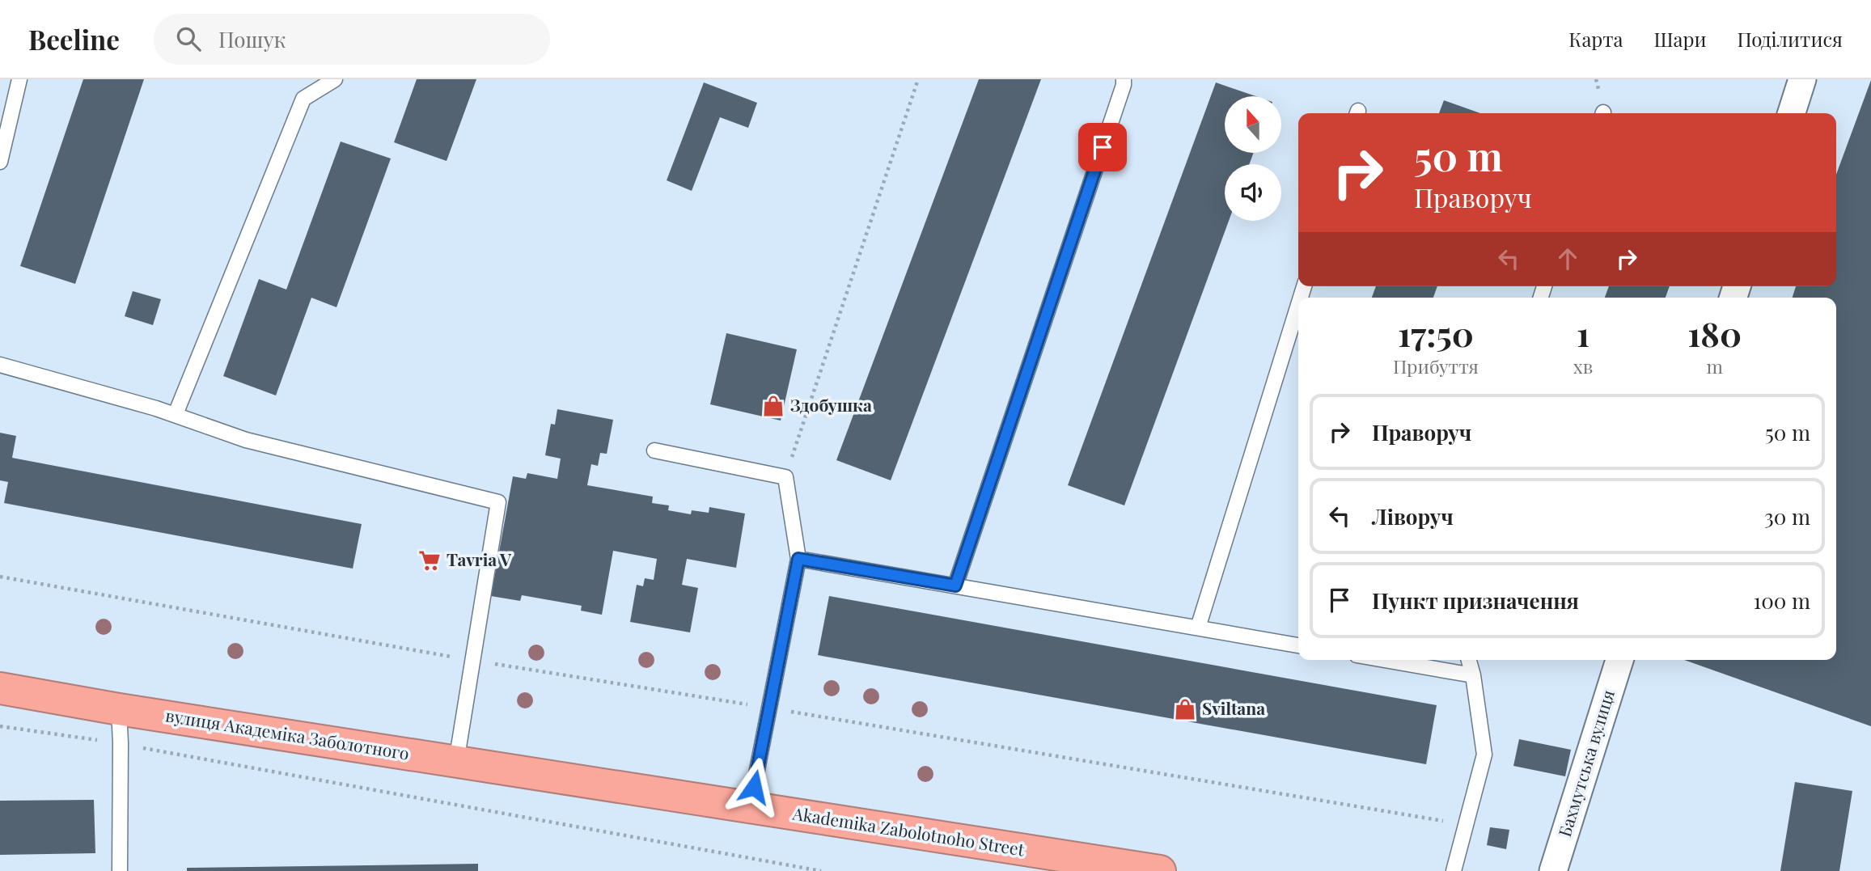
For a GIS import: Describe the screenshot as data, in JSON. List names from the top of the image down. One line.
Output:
{"streets":{"highway":["вулиця Академіка Заболотного","Akademika Zabolotnoho Street"],"street":["Бахмутська вулиця"]},"crossings":[["вулиця Академіка Заболотного","Akademika Zabolotnoho Street"]],"places":{"shop":["Здобушка","Sviltana"],"supermarket":["Tavria V"]},"north":"top","page":{"header":"Beeline","search":"Пошук","nav":["Карта","Шари","Поділитися"],"turn":["50 m","Праворуч"],"eta":["17:50","Прибуття","1","хв","180","m"],"list":[{"name":"Праворуч","value":"50 m"},{"name":"Ліворуч","value":"30 m"},{"name":"Пункт призначення","value":"100 m"}]}}
